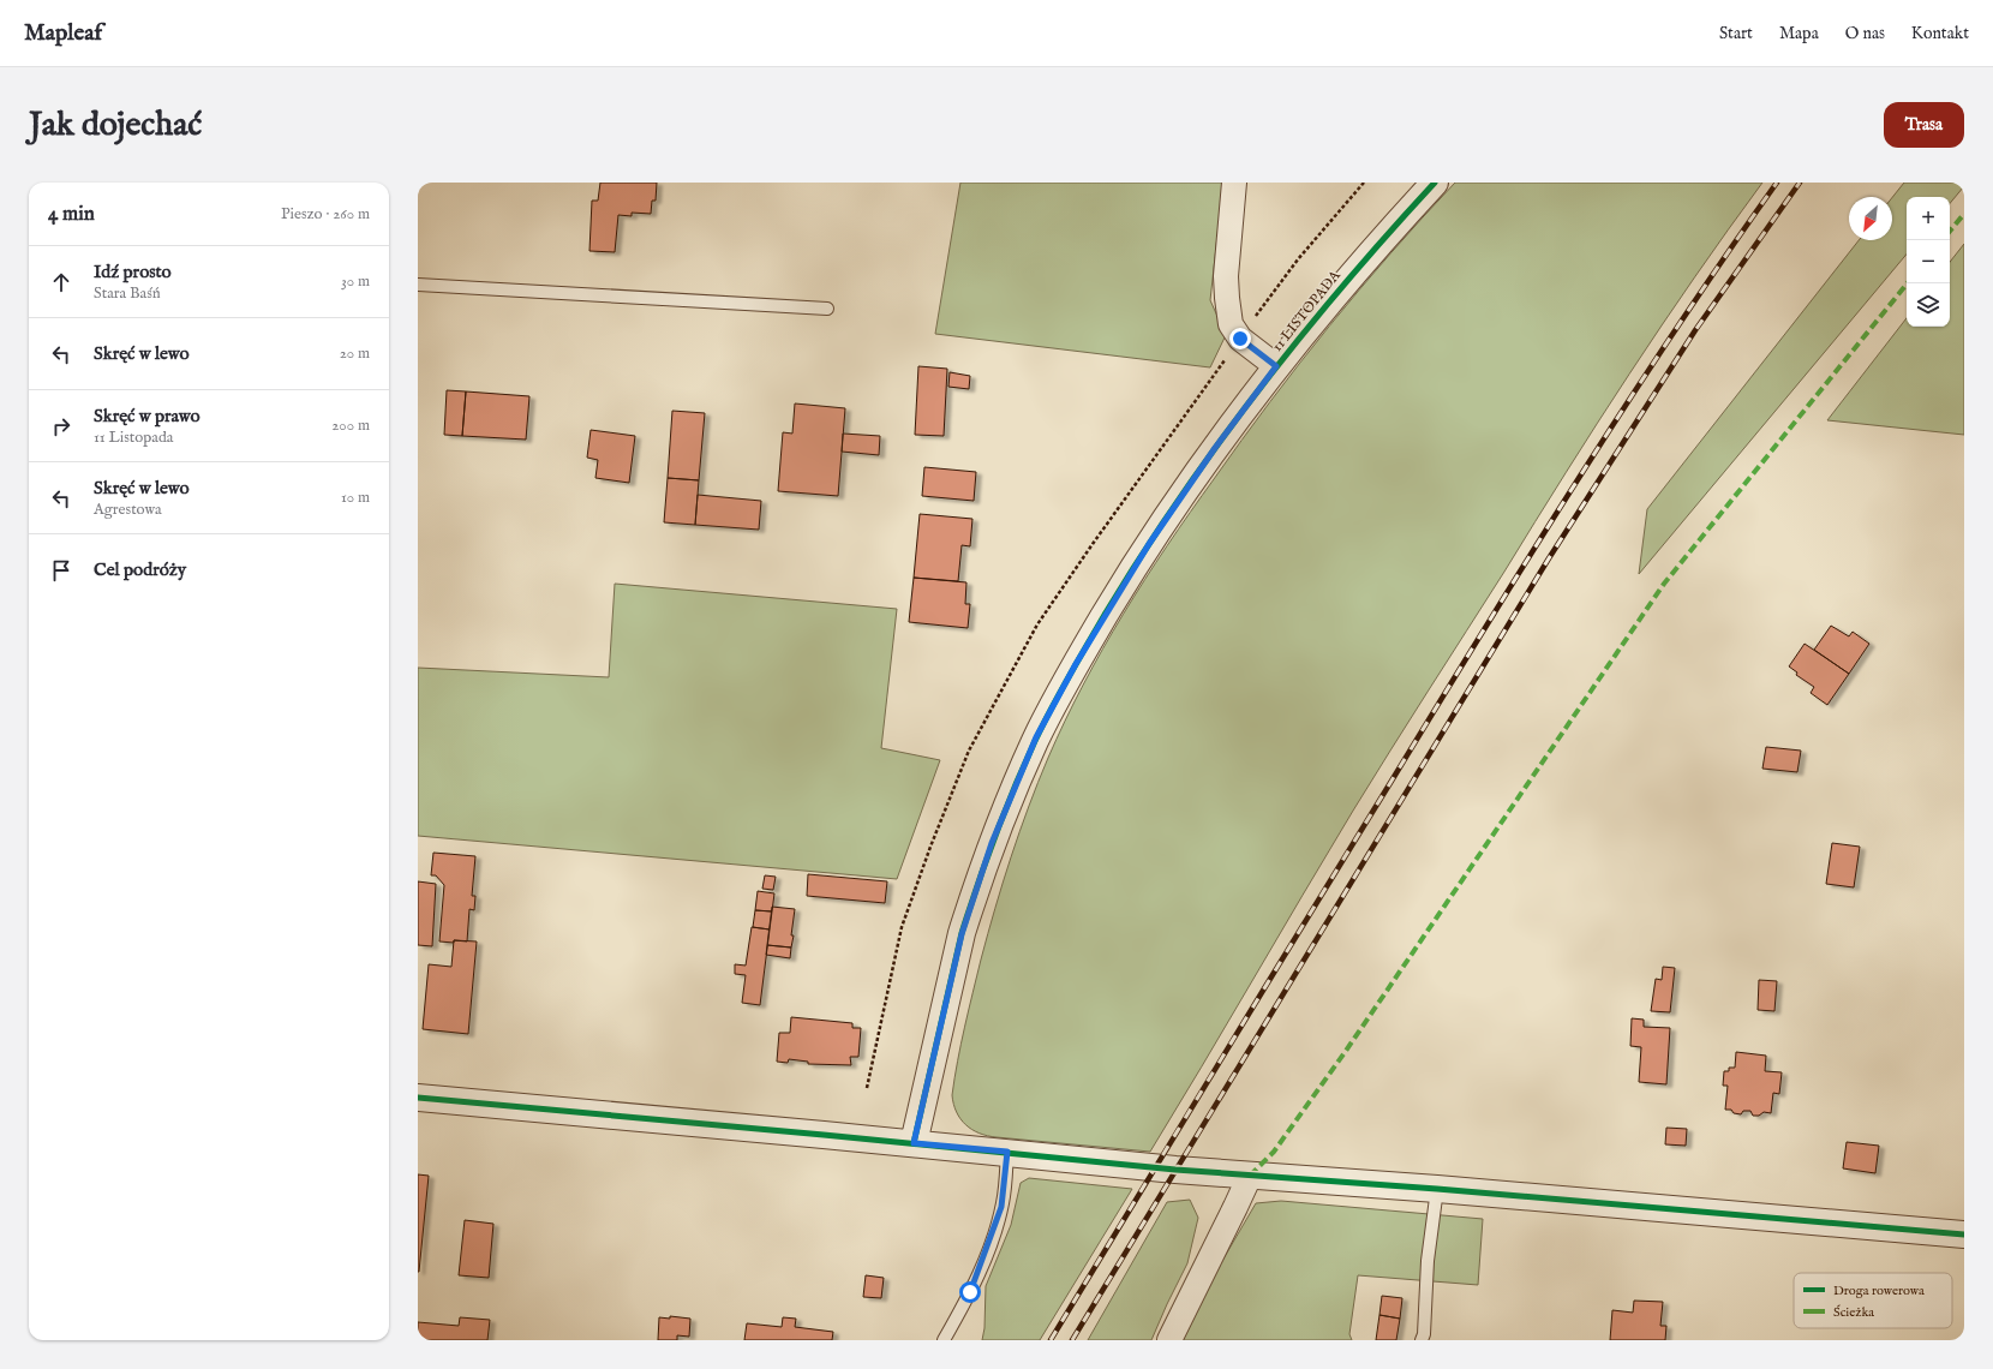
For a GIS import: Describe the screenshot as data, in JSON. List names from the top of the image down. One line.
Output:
{"streets":{"street":["11 LISTOPADA"]},"legend":["Droga rowerowa","Ścieżka"],"north":"bottom left","page":{"header":"Mapleaf","nav":["Start","Mapa","O nas","Kontakt"],"buttons":"Trasa","title":"Jak dojechać","heading":["4 min","Pieszo · 260 m"],"map_buttons":["+","−"],"list":[["Idź prosto","Stara Baśń","30 m"],["Skręć w lewo","20 m"],["Skręć w prawo","11 Listopada","200 m"],["Skręć w lewo","Agrestowa","10 m"],"Cel podróży"]}}
